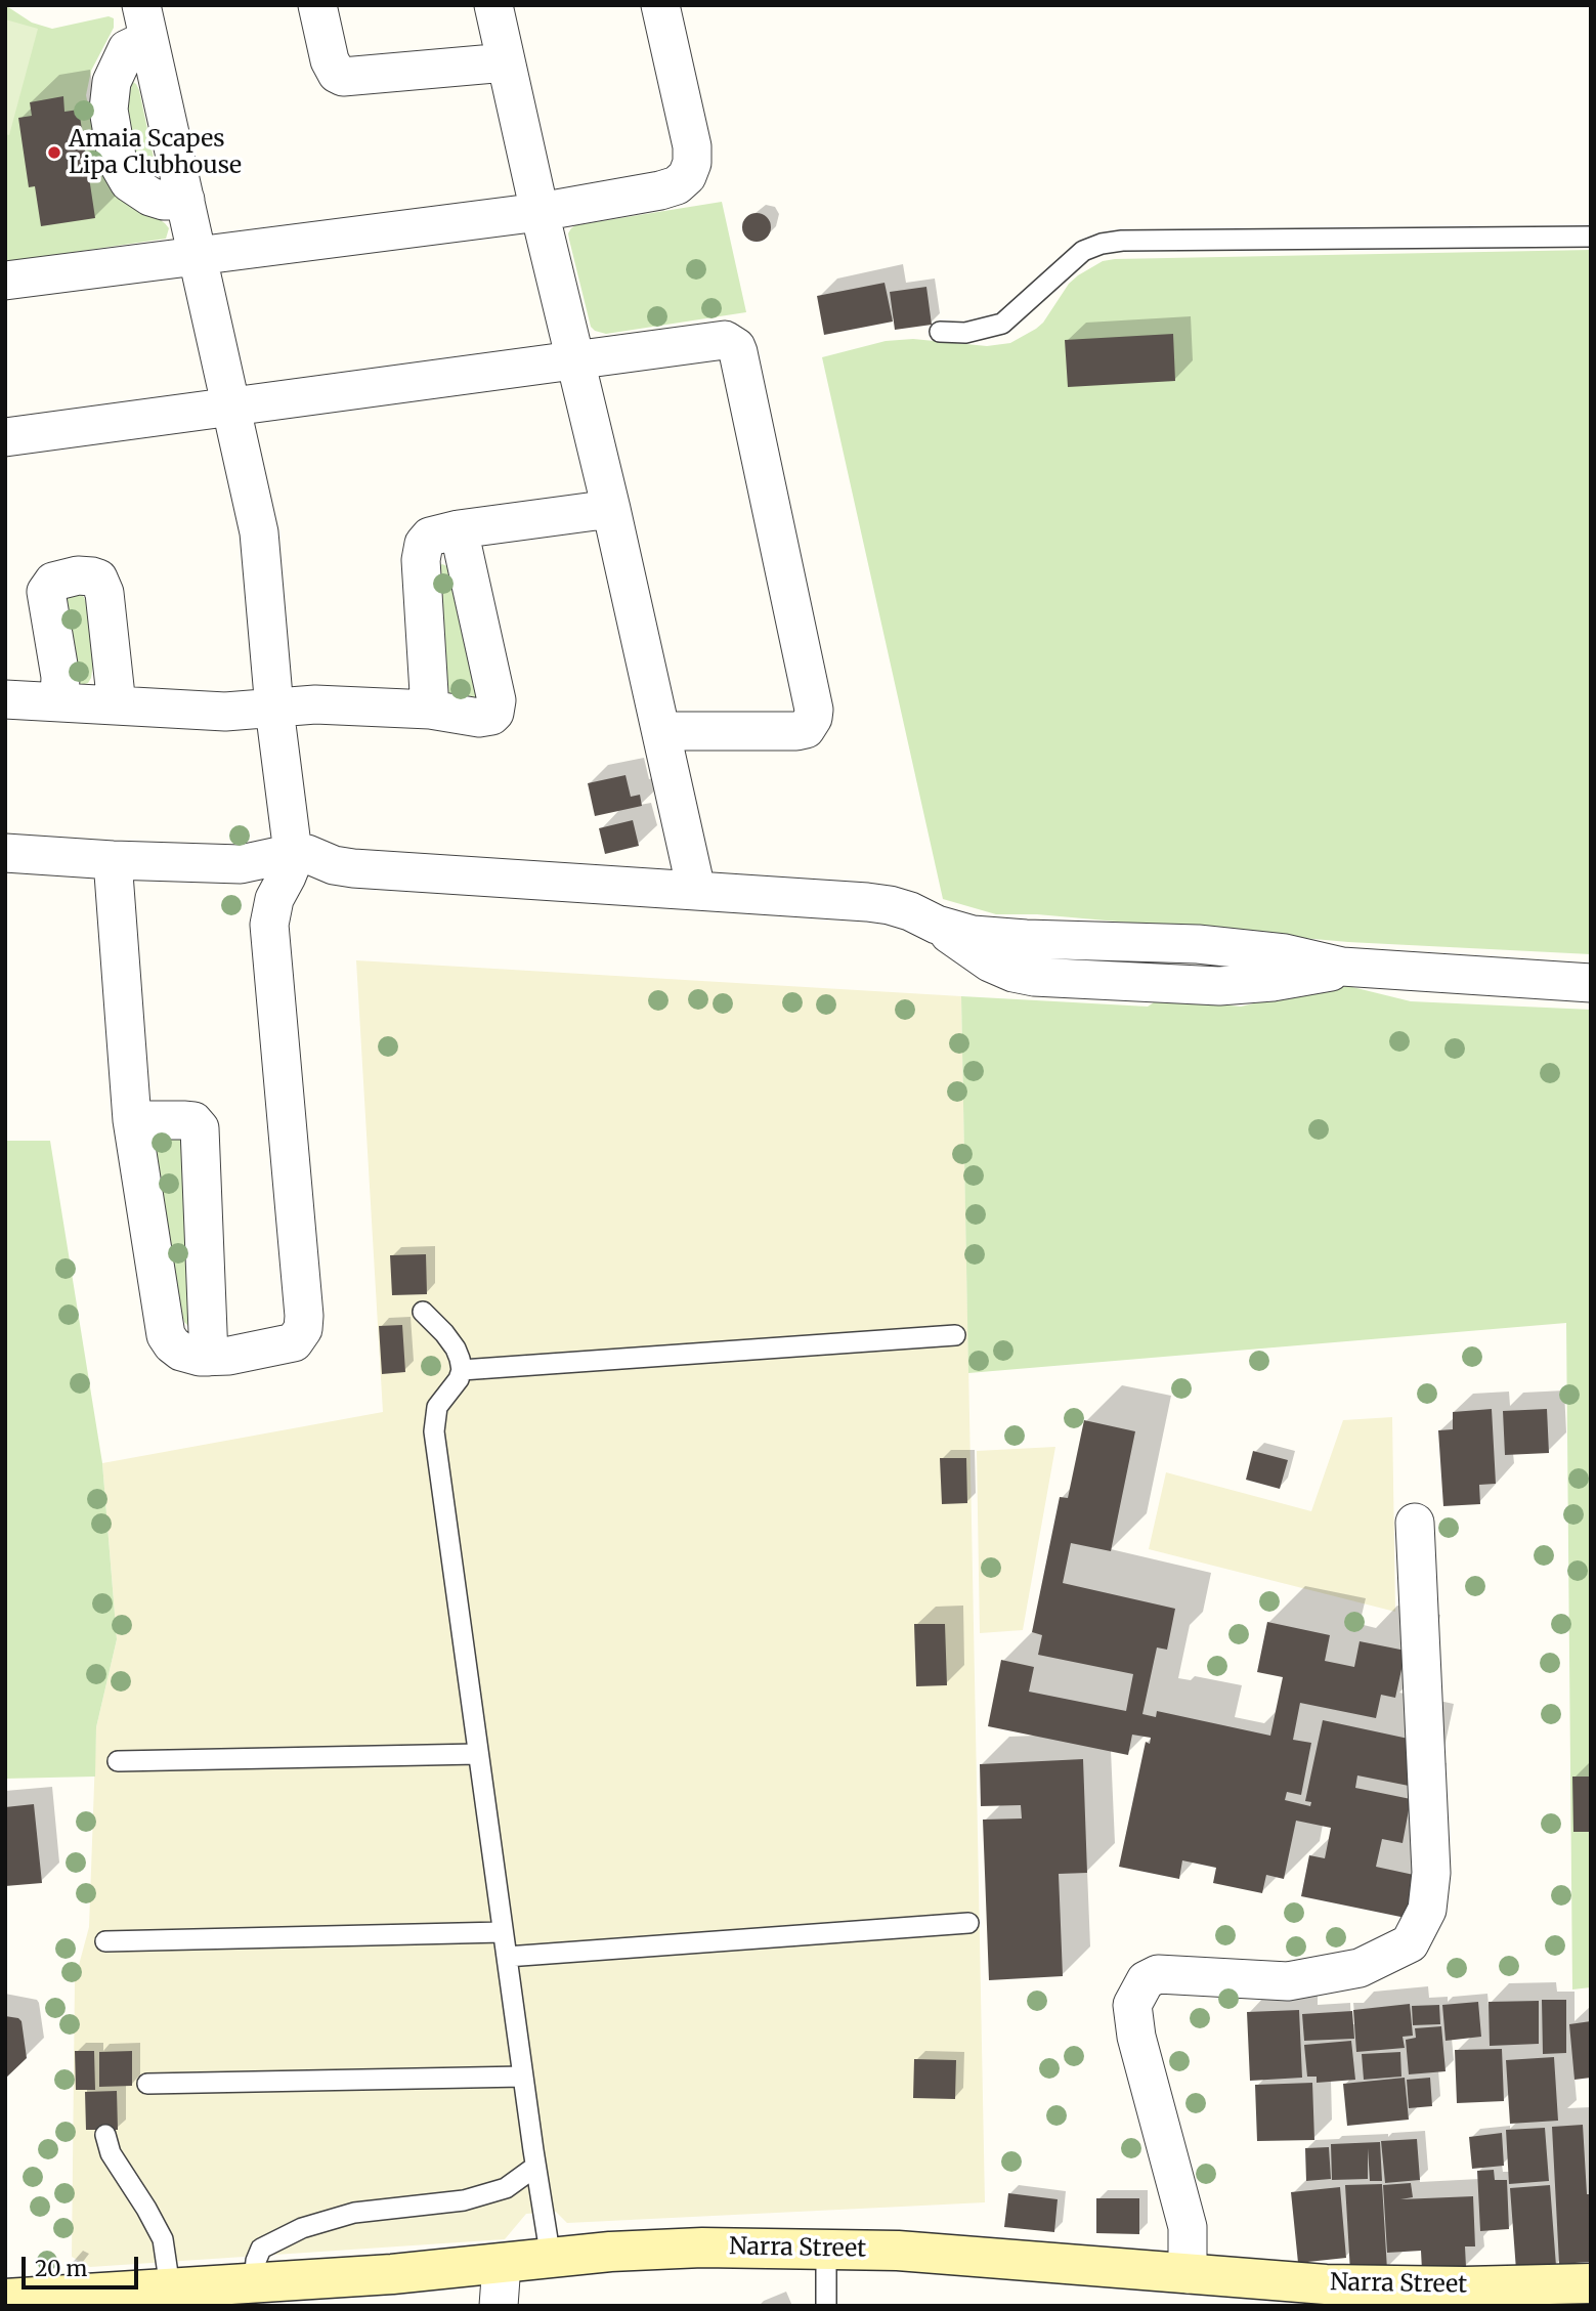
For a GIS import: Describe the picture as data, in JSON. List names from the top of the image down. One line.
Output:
{"streets":{"street":["Narra Street"]},"places":["Amaia Scapes Lipa Clubhouse"],"scale_bar":"20 m"}
